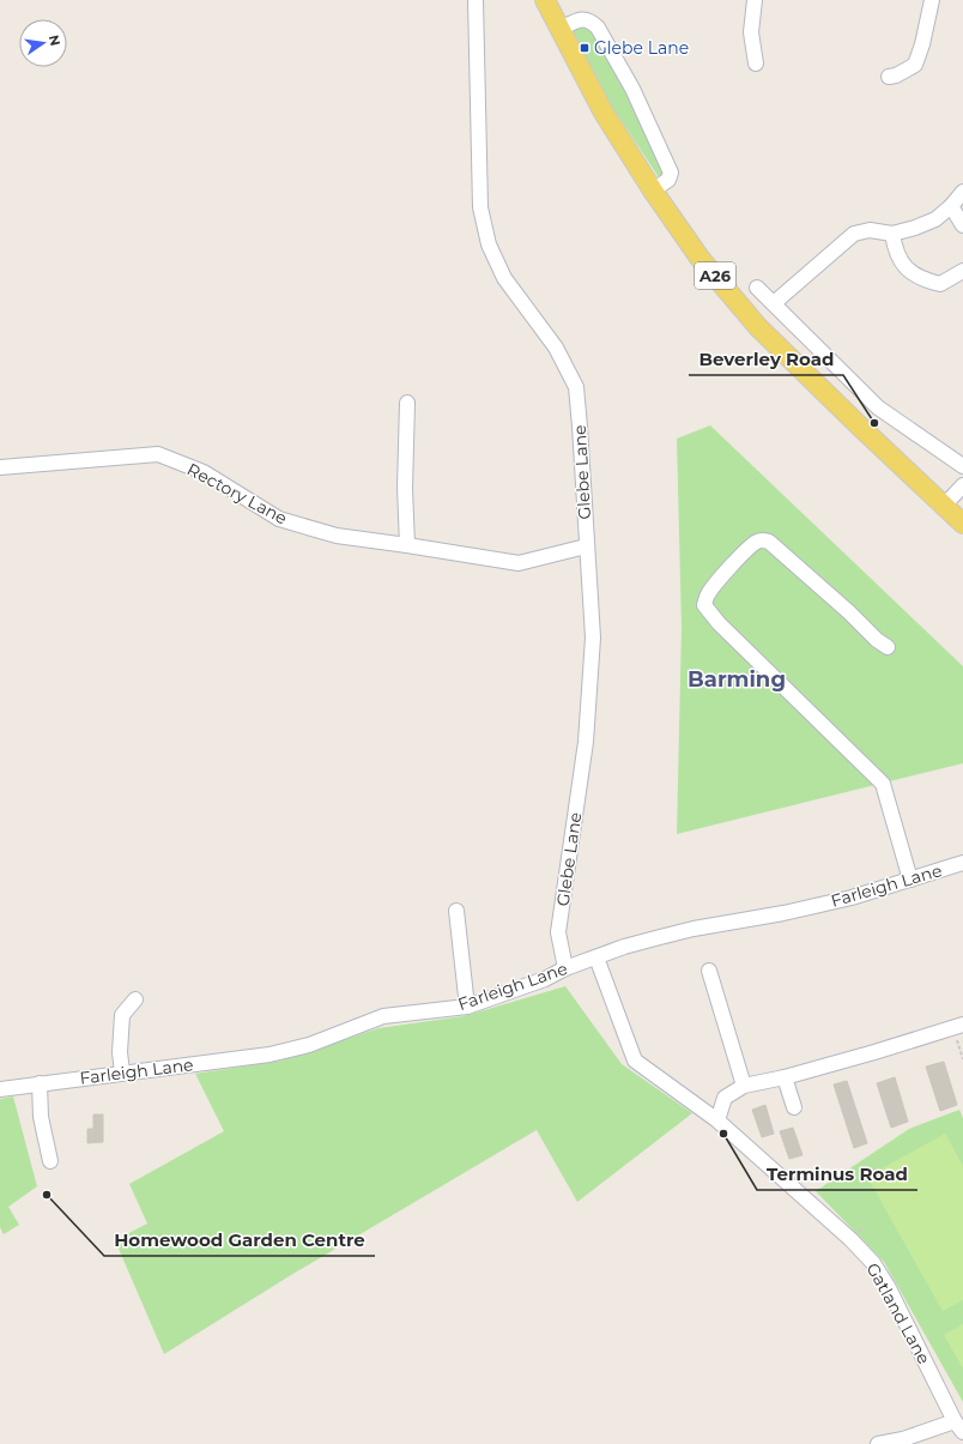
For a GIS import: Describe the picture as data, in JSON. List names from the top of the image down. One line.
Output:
{"streets":{"main road":["A26"],"street":["Glebe Lane","Rectory Lane","Farleigh Lane","Gatland Lane"]},"crossings":[["Glebe Lane","Rectory Lane"],["Glebe Lane","Farleigh Lane"],["Farleigh Lane","Gatland Lane"]],"districts":["Barming"],"places":{"transit":["Glebe Lane"],"other":["Beverley Road","Terminus Road","Homewood Garden Centre"]},"north":"right"}
